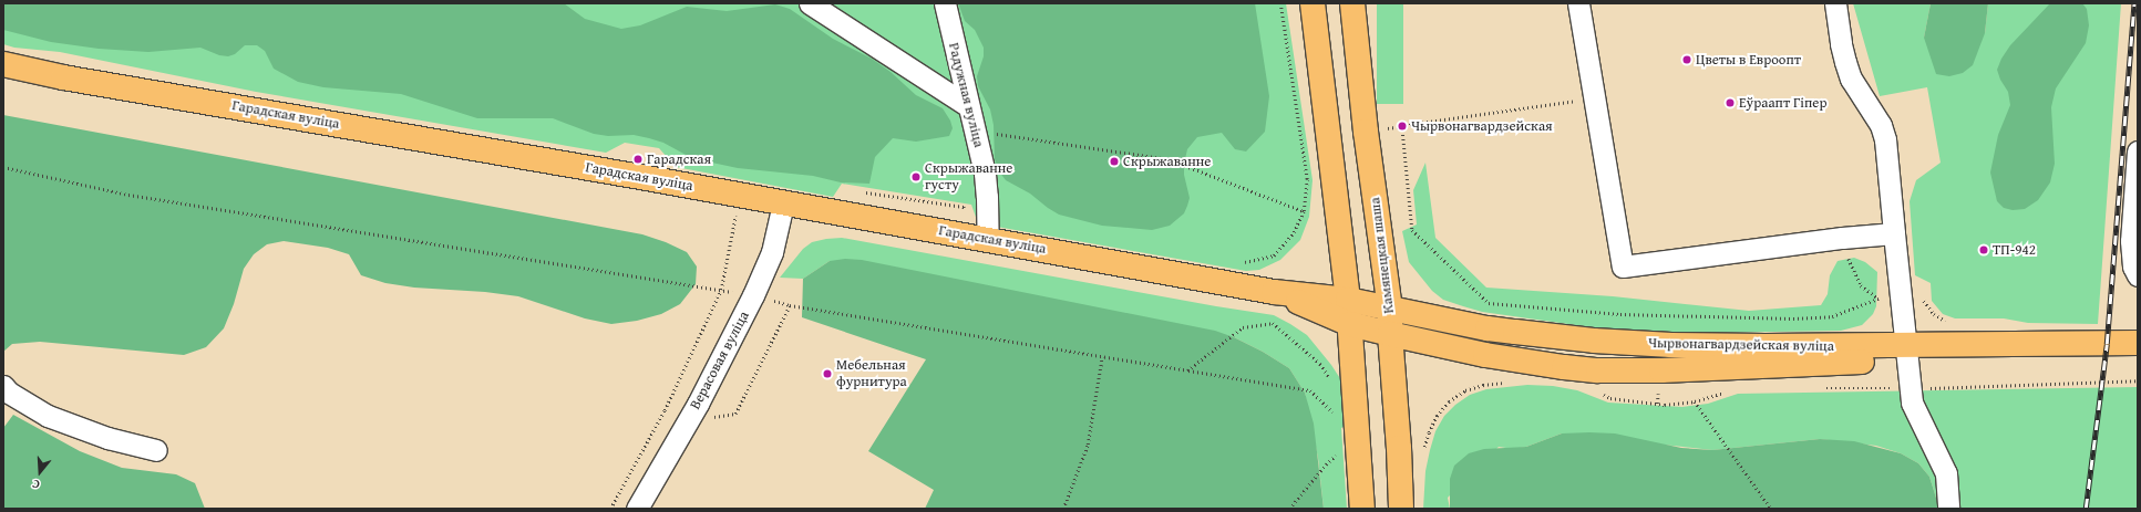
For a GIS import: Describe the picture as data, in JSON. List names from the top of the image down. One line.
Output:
{"streets":{"main road":["Гарадская вуліца","Камянецкая шаша","Чырвонагвардзейская вуліца"],"street":["Радужная вуліца","Верасовая вуліца"]},"crossings":[["Радужная вуліца","Гарадская вуліца"],["Гарадская вуліца","Чырвонагвардзейская вуліца"],["Гарадская вуліца","Верасовая вуліца"],["Камянецкая шаша","Чырвонагвардзейская вуліца"]],"places":["Цветы в Евроопт","Еўраапт Гіпер","Чырвонагвардзейская","Гарадская","Скрыжаванне","Скрыжаванне густу","ТП-942","Мебельная фурнитура"],"north":"bottom"}
